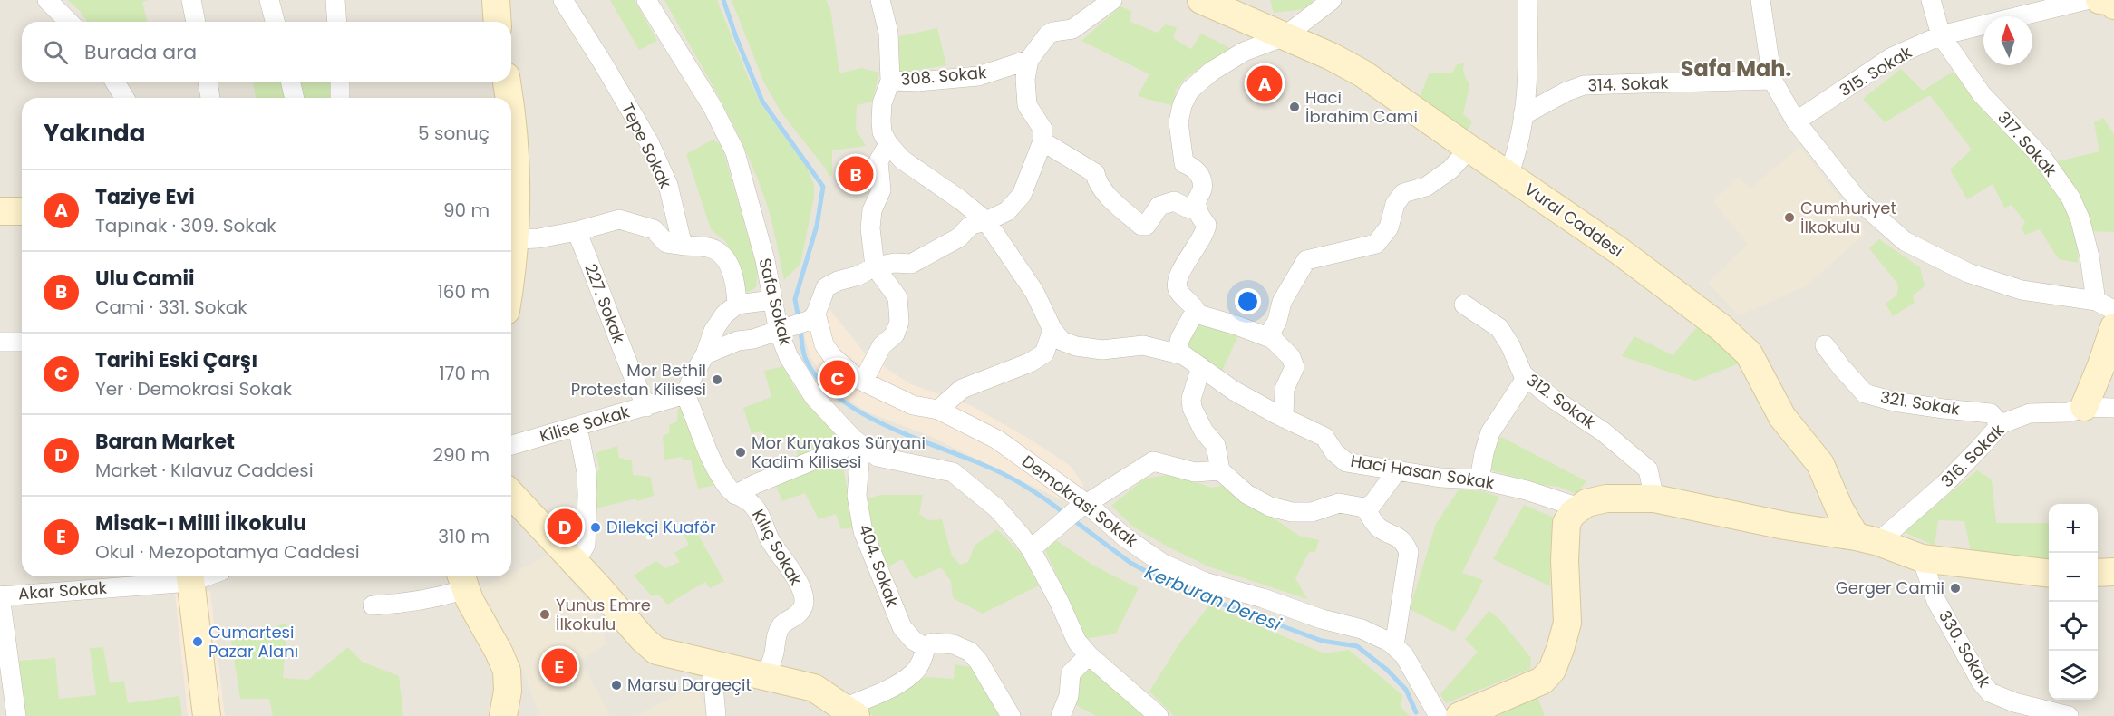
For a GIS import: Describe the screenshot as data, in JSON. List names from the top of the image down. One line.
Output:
{"streets":{"street":["315. Sokak","308. Sokak","314. Sokak","317. Sokak","Tepe Sokak","Vural Caddesi","Safa Sokak","227. Sokak","312. Sokak","321. Sokak","Kilise Sokak","316. Sokak","Haci Hasan Sokak","Demokrasi Sokak","Kılıç Sokak","404. Sokak","Akar Sokak","330. Sokak"]},"crossings":[["315. Sokak","317. Sokak"],["Vural Caddesi","316. Sokak"],["Safa Sokak","404. Sokak"],["227. Sokak","Kilise Sokak"],["321. Sokak","316. Sokak"],["Kilise Sokak","Kılıç Sokak"]],"districts":["Safa Mah."],"water":["Kerburan Deresi"],"places":["Haci İbrahim Cami","Cumhuriyet İlkokulu","Mor Bethil Protestan Kilisesi","Mor Kuryakos Süryani Kadim Kilisesi","Dilekçi Kuaför","Gerger Camii","Yunus Emre İlkokulu","Cumartesi Pazar Alanı","Marsu Dargeçit"],"north":"top","page":{"search":"Burada ara","pins":["A","B","C","D","E"],"heading":["Yakında","5 sonuç"],"list":[{"mark":"A","name":"Taziye Evi","note":"Tapınak · 309. Sokak","value":"90 m"},{"mark":"B","name":"Ulu Camii","note":"Cami · 331. Sokak","value":"160 m"},{"mark":"C","name":"Tarihi Eski Çarşı","note":"Yer · Demokrasi Sokak","value":"170 m"},{"mark":"D","name":"Baran Market","note":"Market · Kılavuz Caddesi","value":"290 m"},{"mark":"E","name":"Misak-ı Milli İlkokulu","note":"Okul · Mezopotamya Caddesi","value":"310 m"}],"map_buttons":["+","−"]}}
